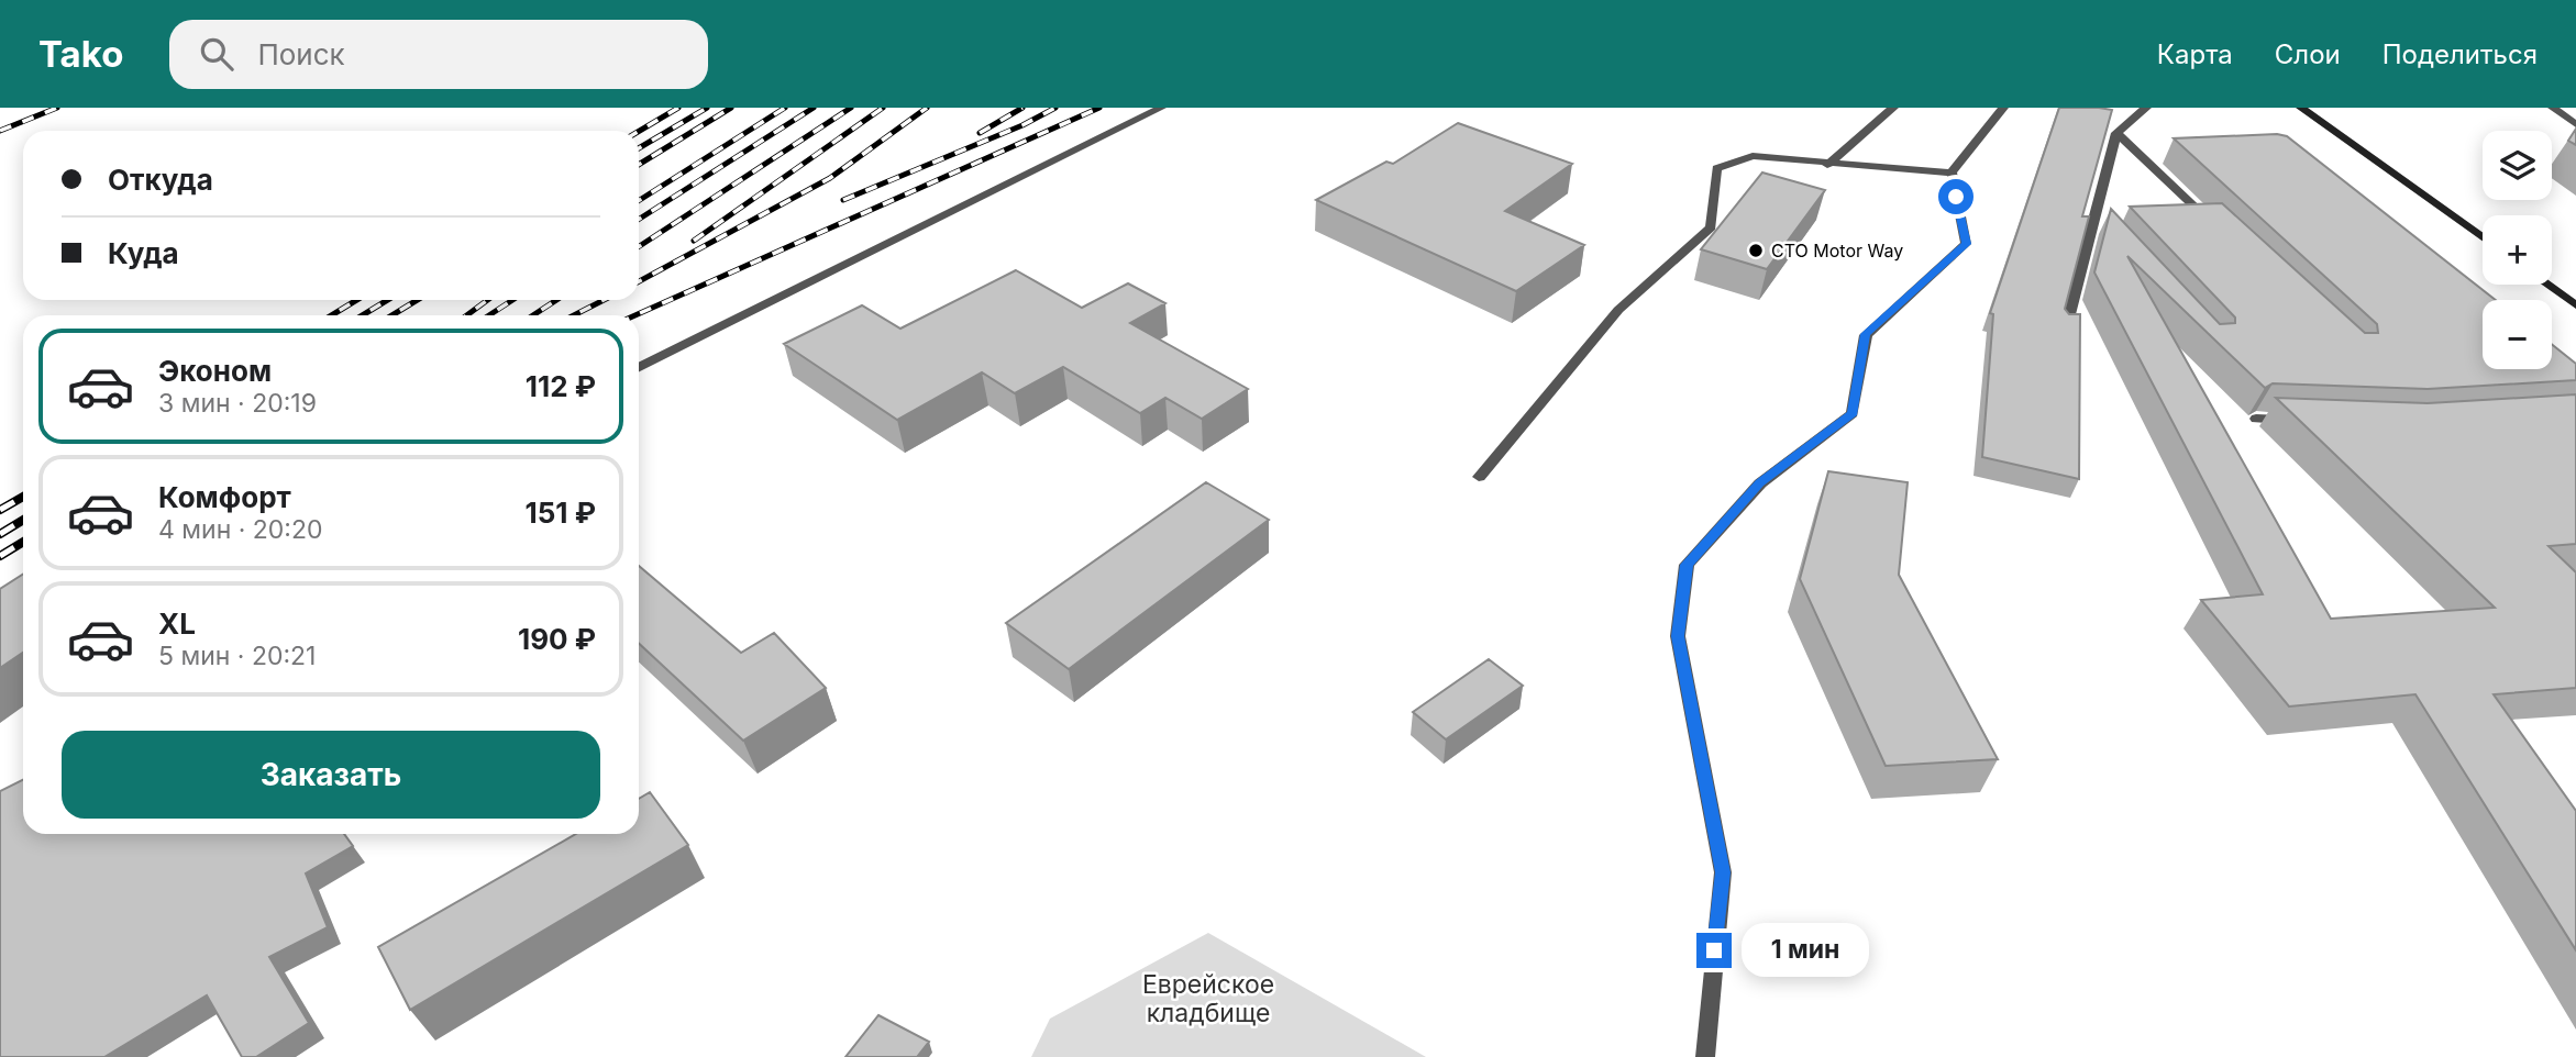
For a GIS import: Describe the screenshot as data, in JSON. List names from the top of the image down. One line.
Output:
{"parks":["Еврейское кладбище"],"places":["СТО Motor Way"],"page":{"header":"Tako","search":"Поиск","nav":["Карта","Слои","Поделиться"],"map_buttons":["+","−"],"banner":["Откуда","Куда"],"list":[{"name":"Эконом","note":"3 мин · 20:19","value":"112 ₽"},{"name":"Комфорт","note":"4 мин · 20:20","value":"151 ₽"},{"name":"XL","note":"5 мин · 20:21","value":"190 ₽"}],"buttons":"Заказать","bubble":"1 мин"}}
